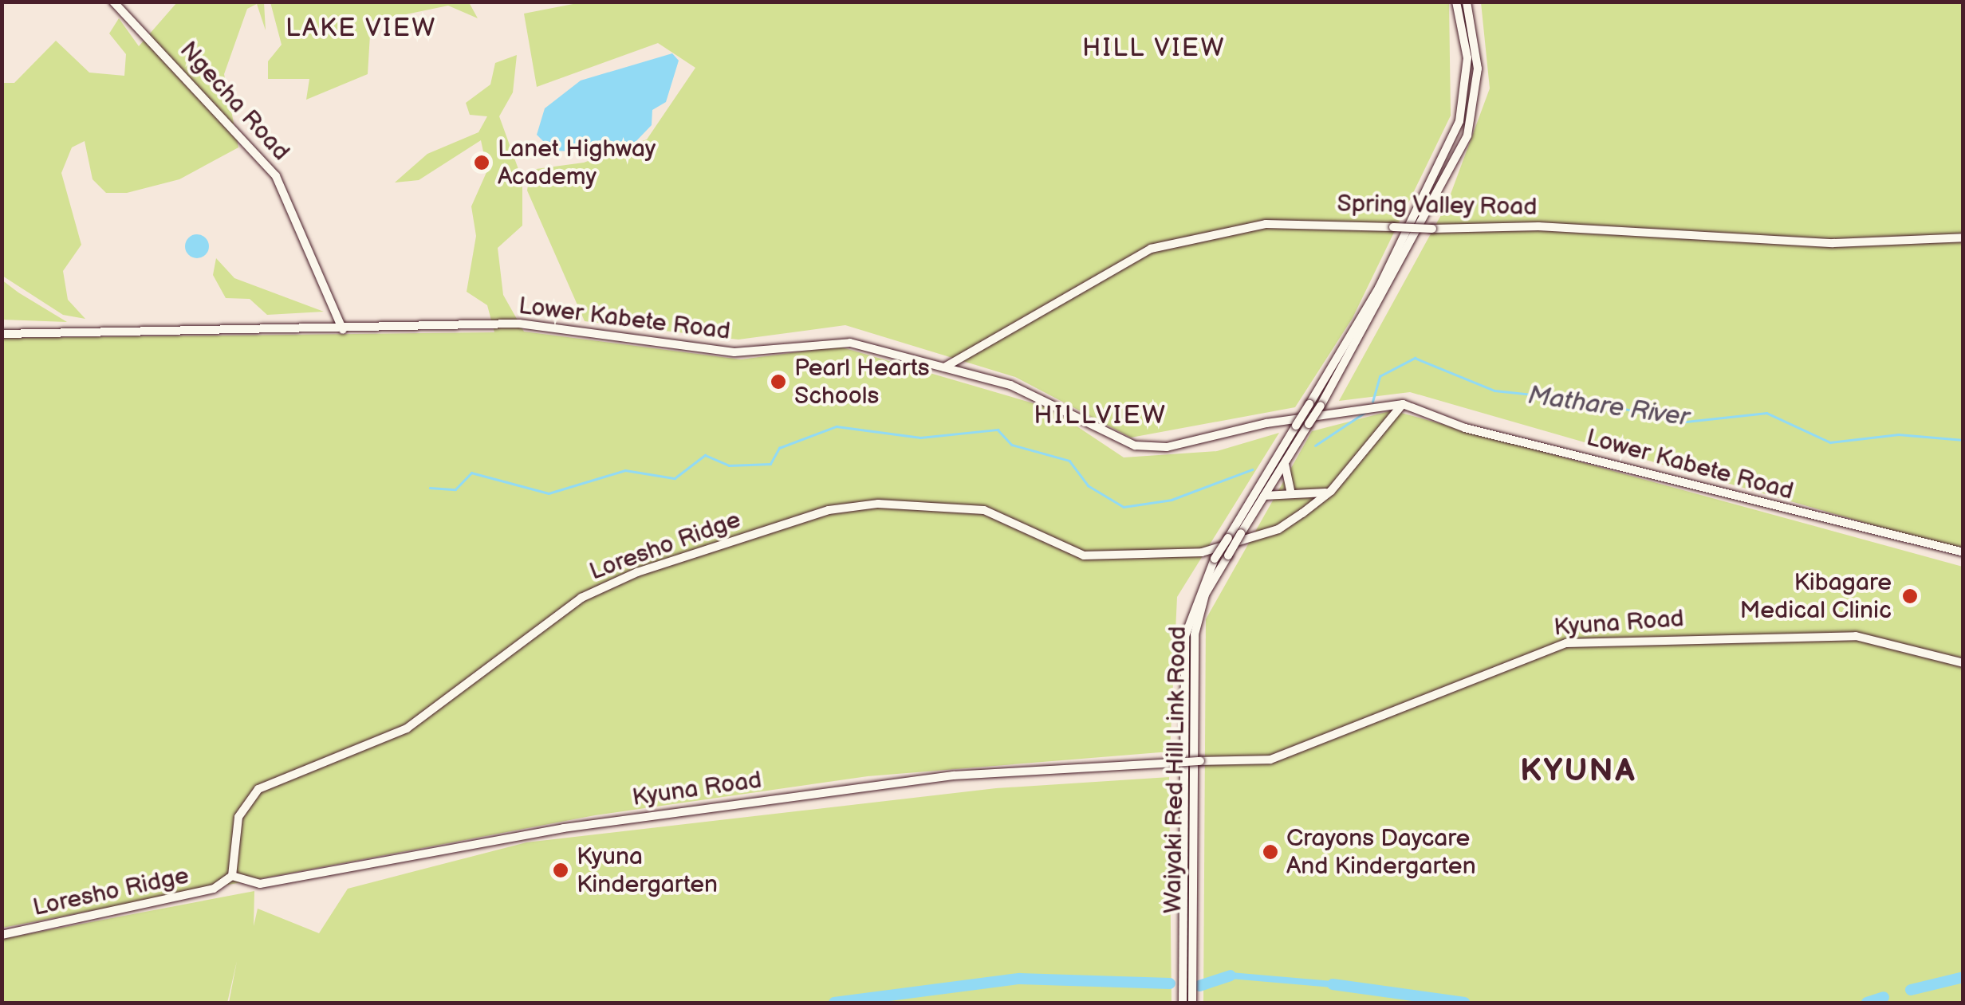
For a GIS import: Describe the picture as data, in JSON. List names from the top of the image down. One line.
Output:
{"streets":{"main road":["Ngecha Road","Spring Valley Road","Lower Kabete Road","Loresho Ridge","Kyuna Road","Waiyaki Red Hill Link Road"]},"crossings":[["Ngecha Road","Lower Kabete Road"],["Spring Valley Road","Lower Kabete Road"],["Lower Kabete Road","Loresho Ridge"],["Loresho Ridge","Kyuna Road"]],"districts":["LAKE VIEW","HILL VIEW","HILLVIEW","KYUNA"],"water":["Mathare River"],"places":["Lanet Highway Academy","Pearl Hearts Schools","Kibagare Medical Clinic","Crayons Daycare And Kindergarten","Kyuna Kindergarten"]}
